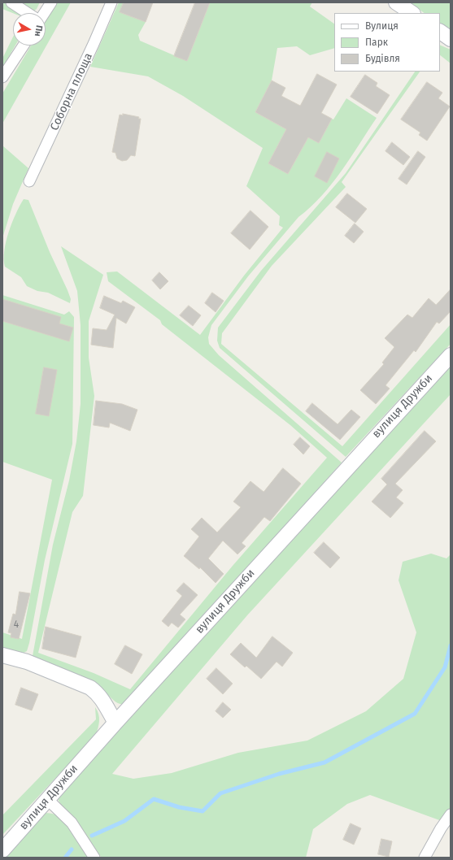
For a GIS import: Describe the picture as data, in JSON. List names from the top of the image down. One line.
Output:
{"streets":{"street":["Соборна площа","вулиця Дружби"]},"house_numbers":["4"],"legend":["Вулиця","Парк","Будівля"],"north":"right"}
